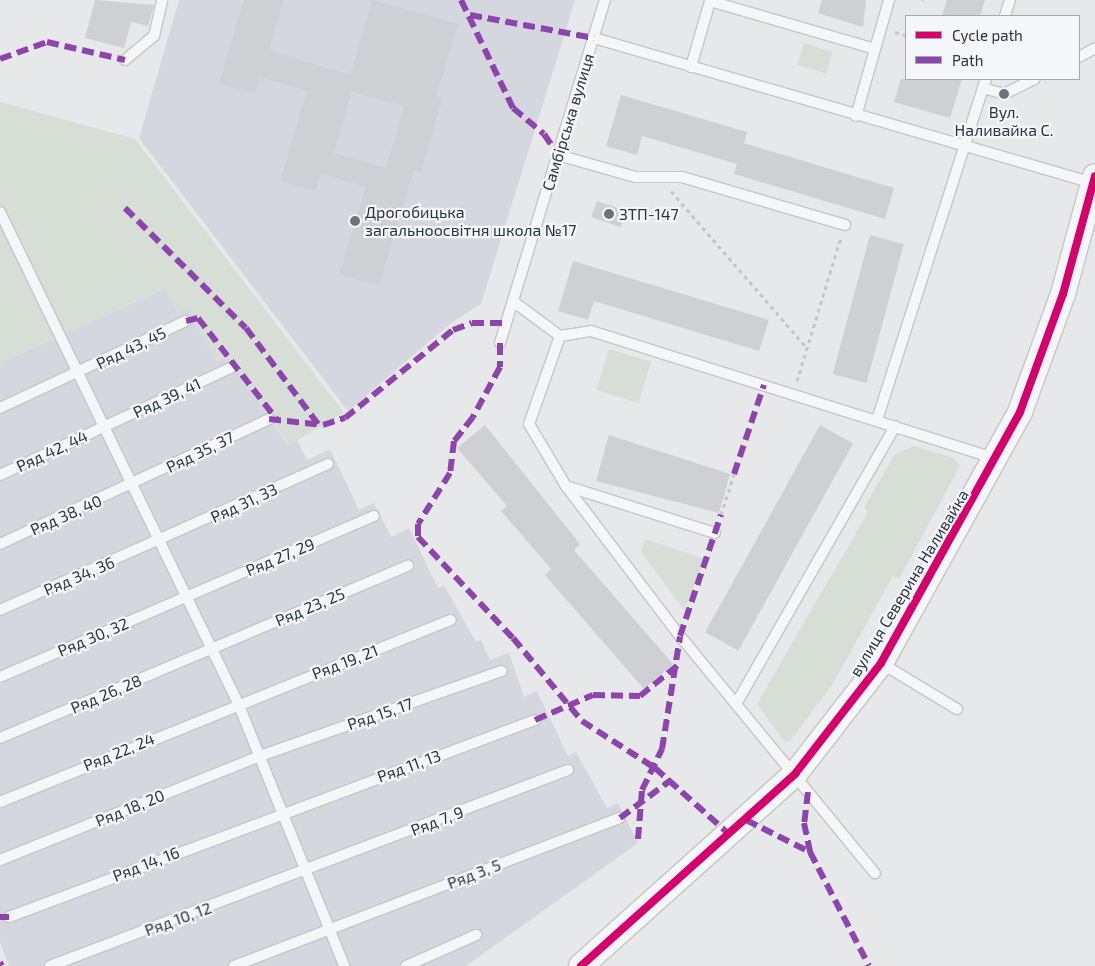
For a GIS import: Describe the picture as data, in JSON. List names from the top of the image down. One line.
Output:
{"streets":{"street":["вулиця Северина Наливайка"],"lane":["Самбірська вулиця","Ряд 43, 45","Ряд 39, 41","Ряд 42, 44","Ряд 35, 37","Ряд 31, 33","Ряд 38, 40","Ряд 27, 29","Ряд 34, 36","Ряд 23, 25","Ряд 30, 32","Ряд 19, 21","Ряд 26, 28","Ряд 15, 17","Ряд 22, 24","Ряд 11, 13","Ряд 18, 20","Ряд 7, 9","Ряд 14, 16","Ряд 3, 5","Ряд 10, 12"]},"crossings":[["Ряд 39, 41","Ряд 42, 44"],["Ряд 35, 37","Ряд 38, 40"],["Ряд 31, 33","Ряд 34, 36"],["Ряд 27, 29","Ряд 30, 32"],["Ряд 23, 25","Ряд 26, 28"],["Ряд 19, 21","Ряд 22, 24"],["Ряд 15, 17","Ряд 18, 20"],["Ряд 11, 13","Ряд 14, 16"],["Ряд 7, 9","Ряд 10, 12"]],"places":["Вул. Наливайка С.","ЗТП-147","Дрогобицька загальноосвітня школа №17"],"legend":["Cycle path","Path"]}
